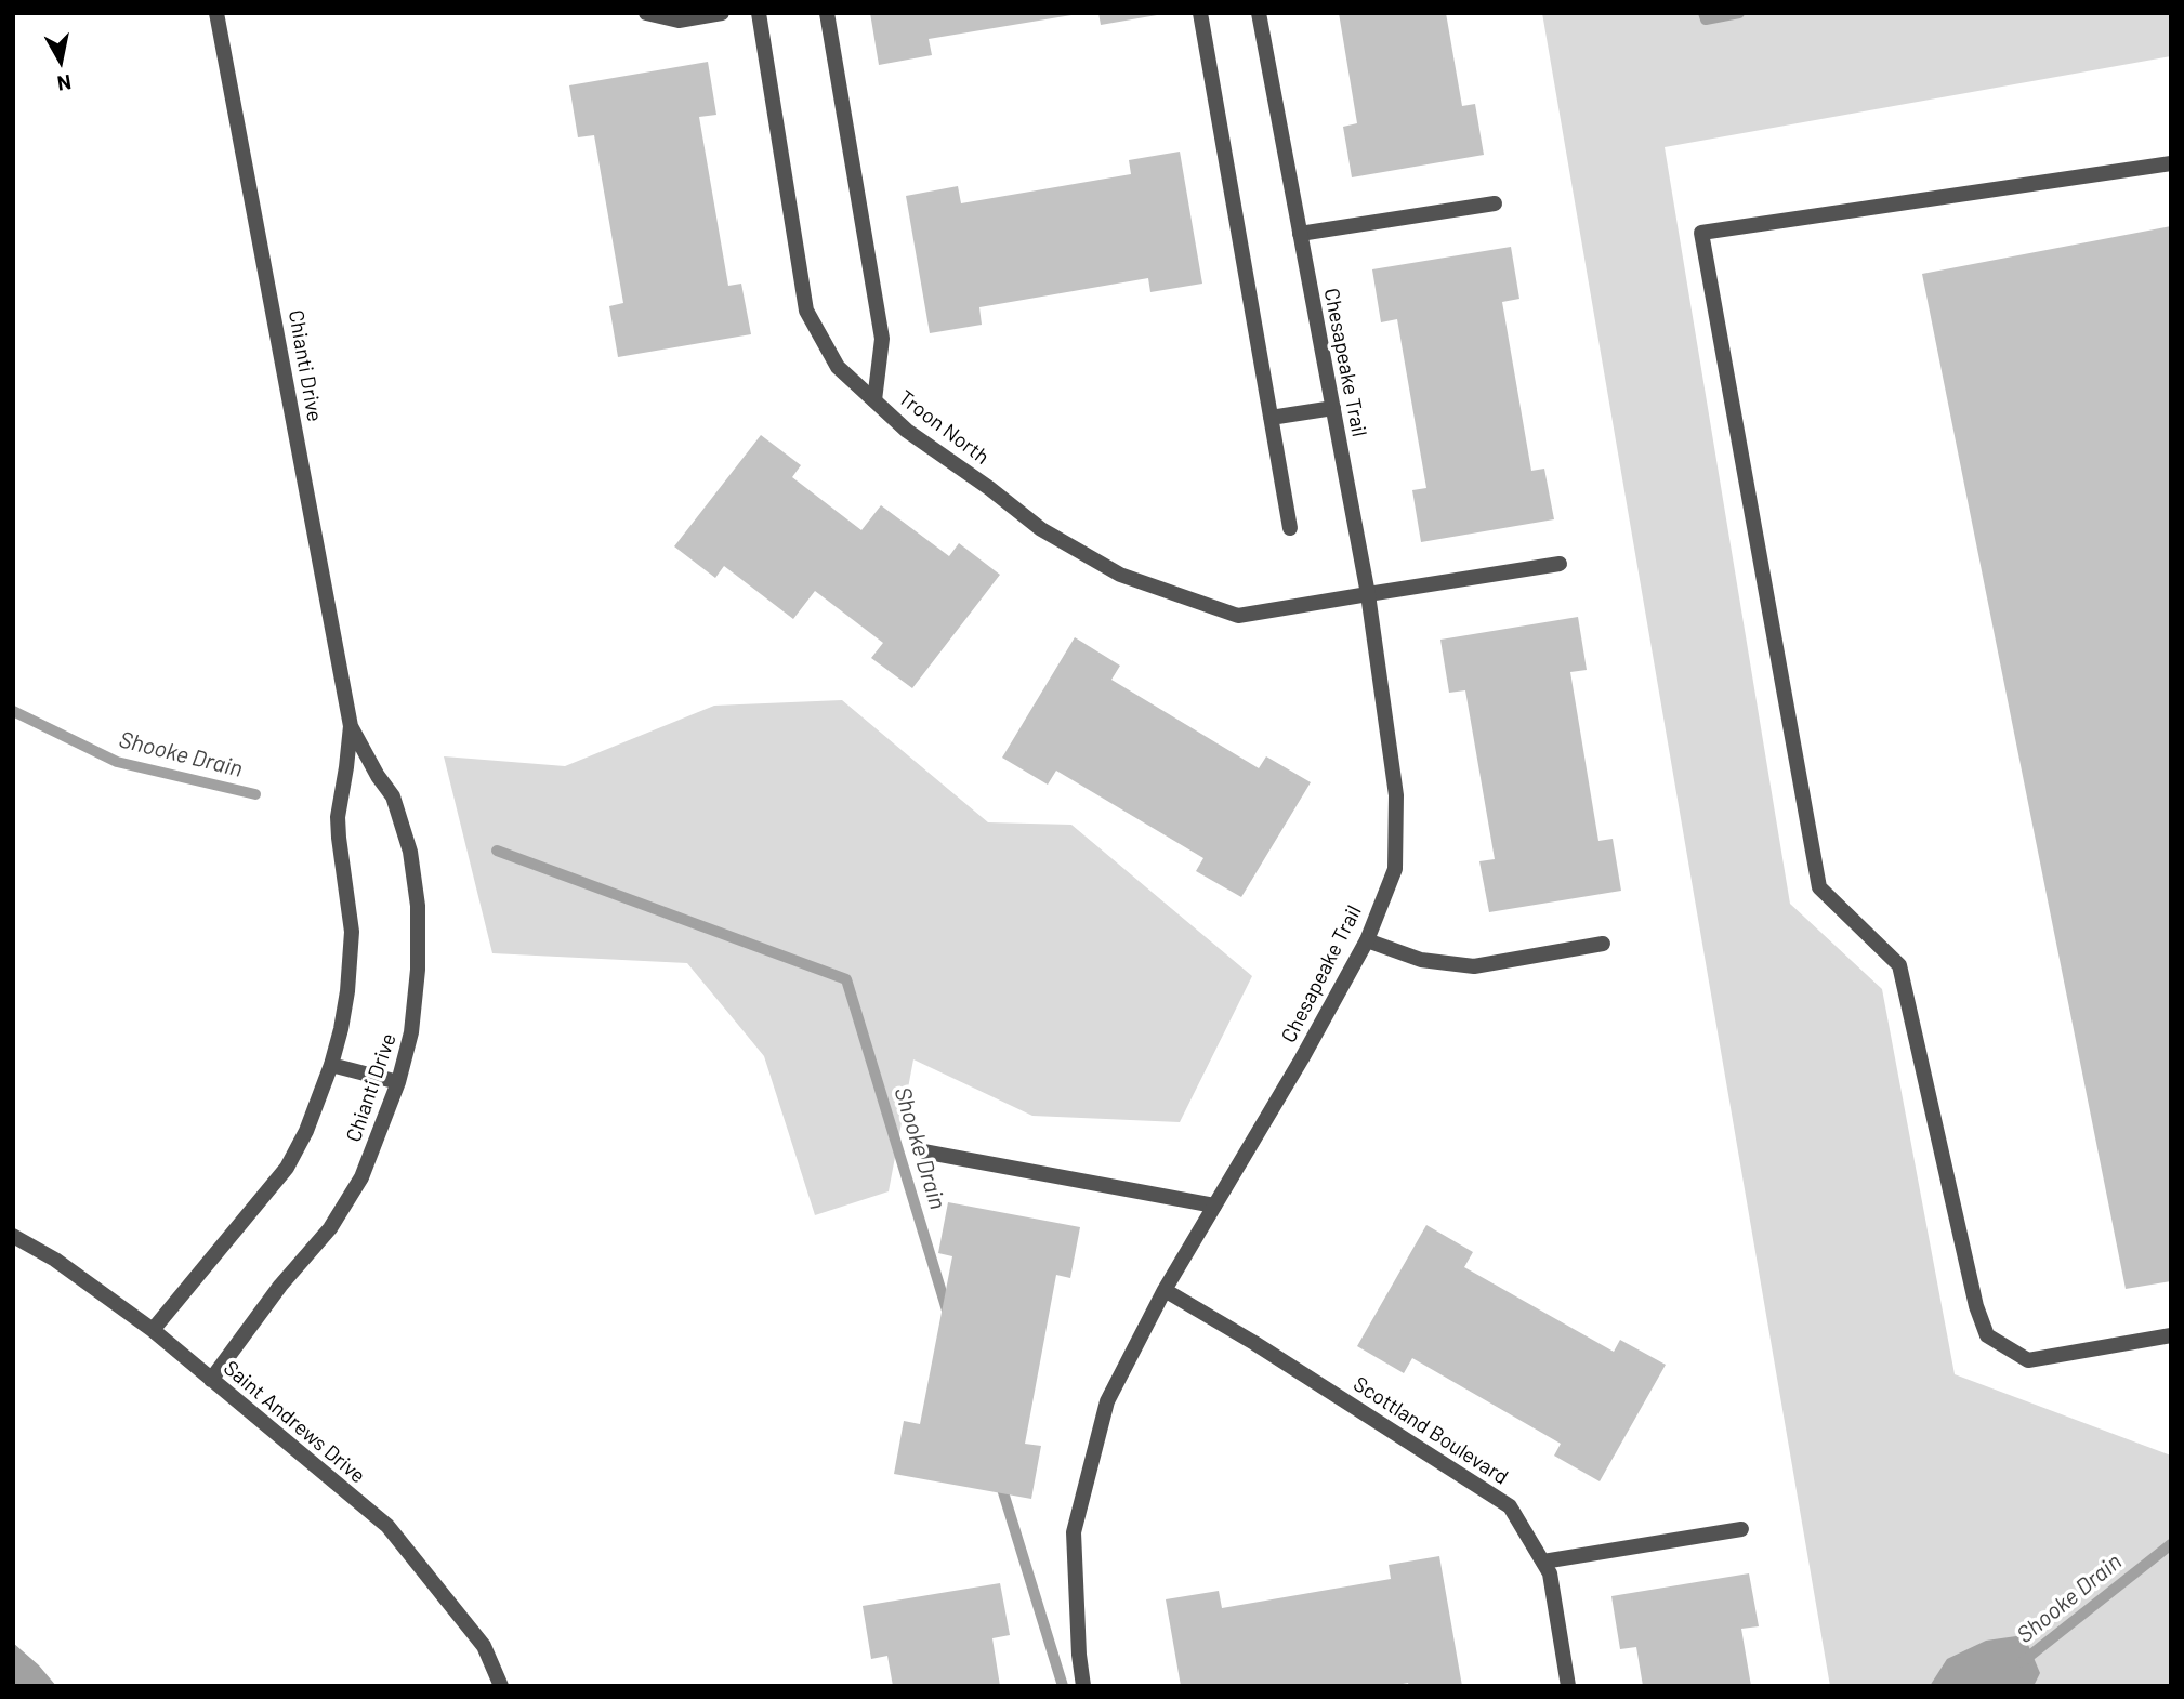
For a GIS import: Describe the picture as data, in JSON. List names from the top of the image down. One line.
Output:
{"streets":{"street":["Chesapeake Trail","Chianti Drive","Troon North","Saint Andrews Drive","Scottland Boulevard"]},"crossings":[["Chesapeake Trail","Troon North"],["Chesapeake Trail","Scottland Boulevard"],["Chianti Drive","Saint Andrews Drive"]],"water":["Shooke Drain"],"north":"bottom"}
